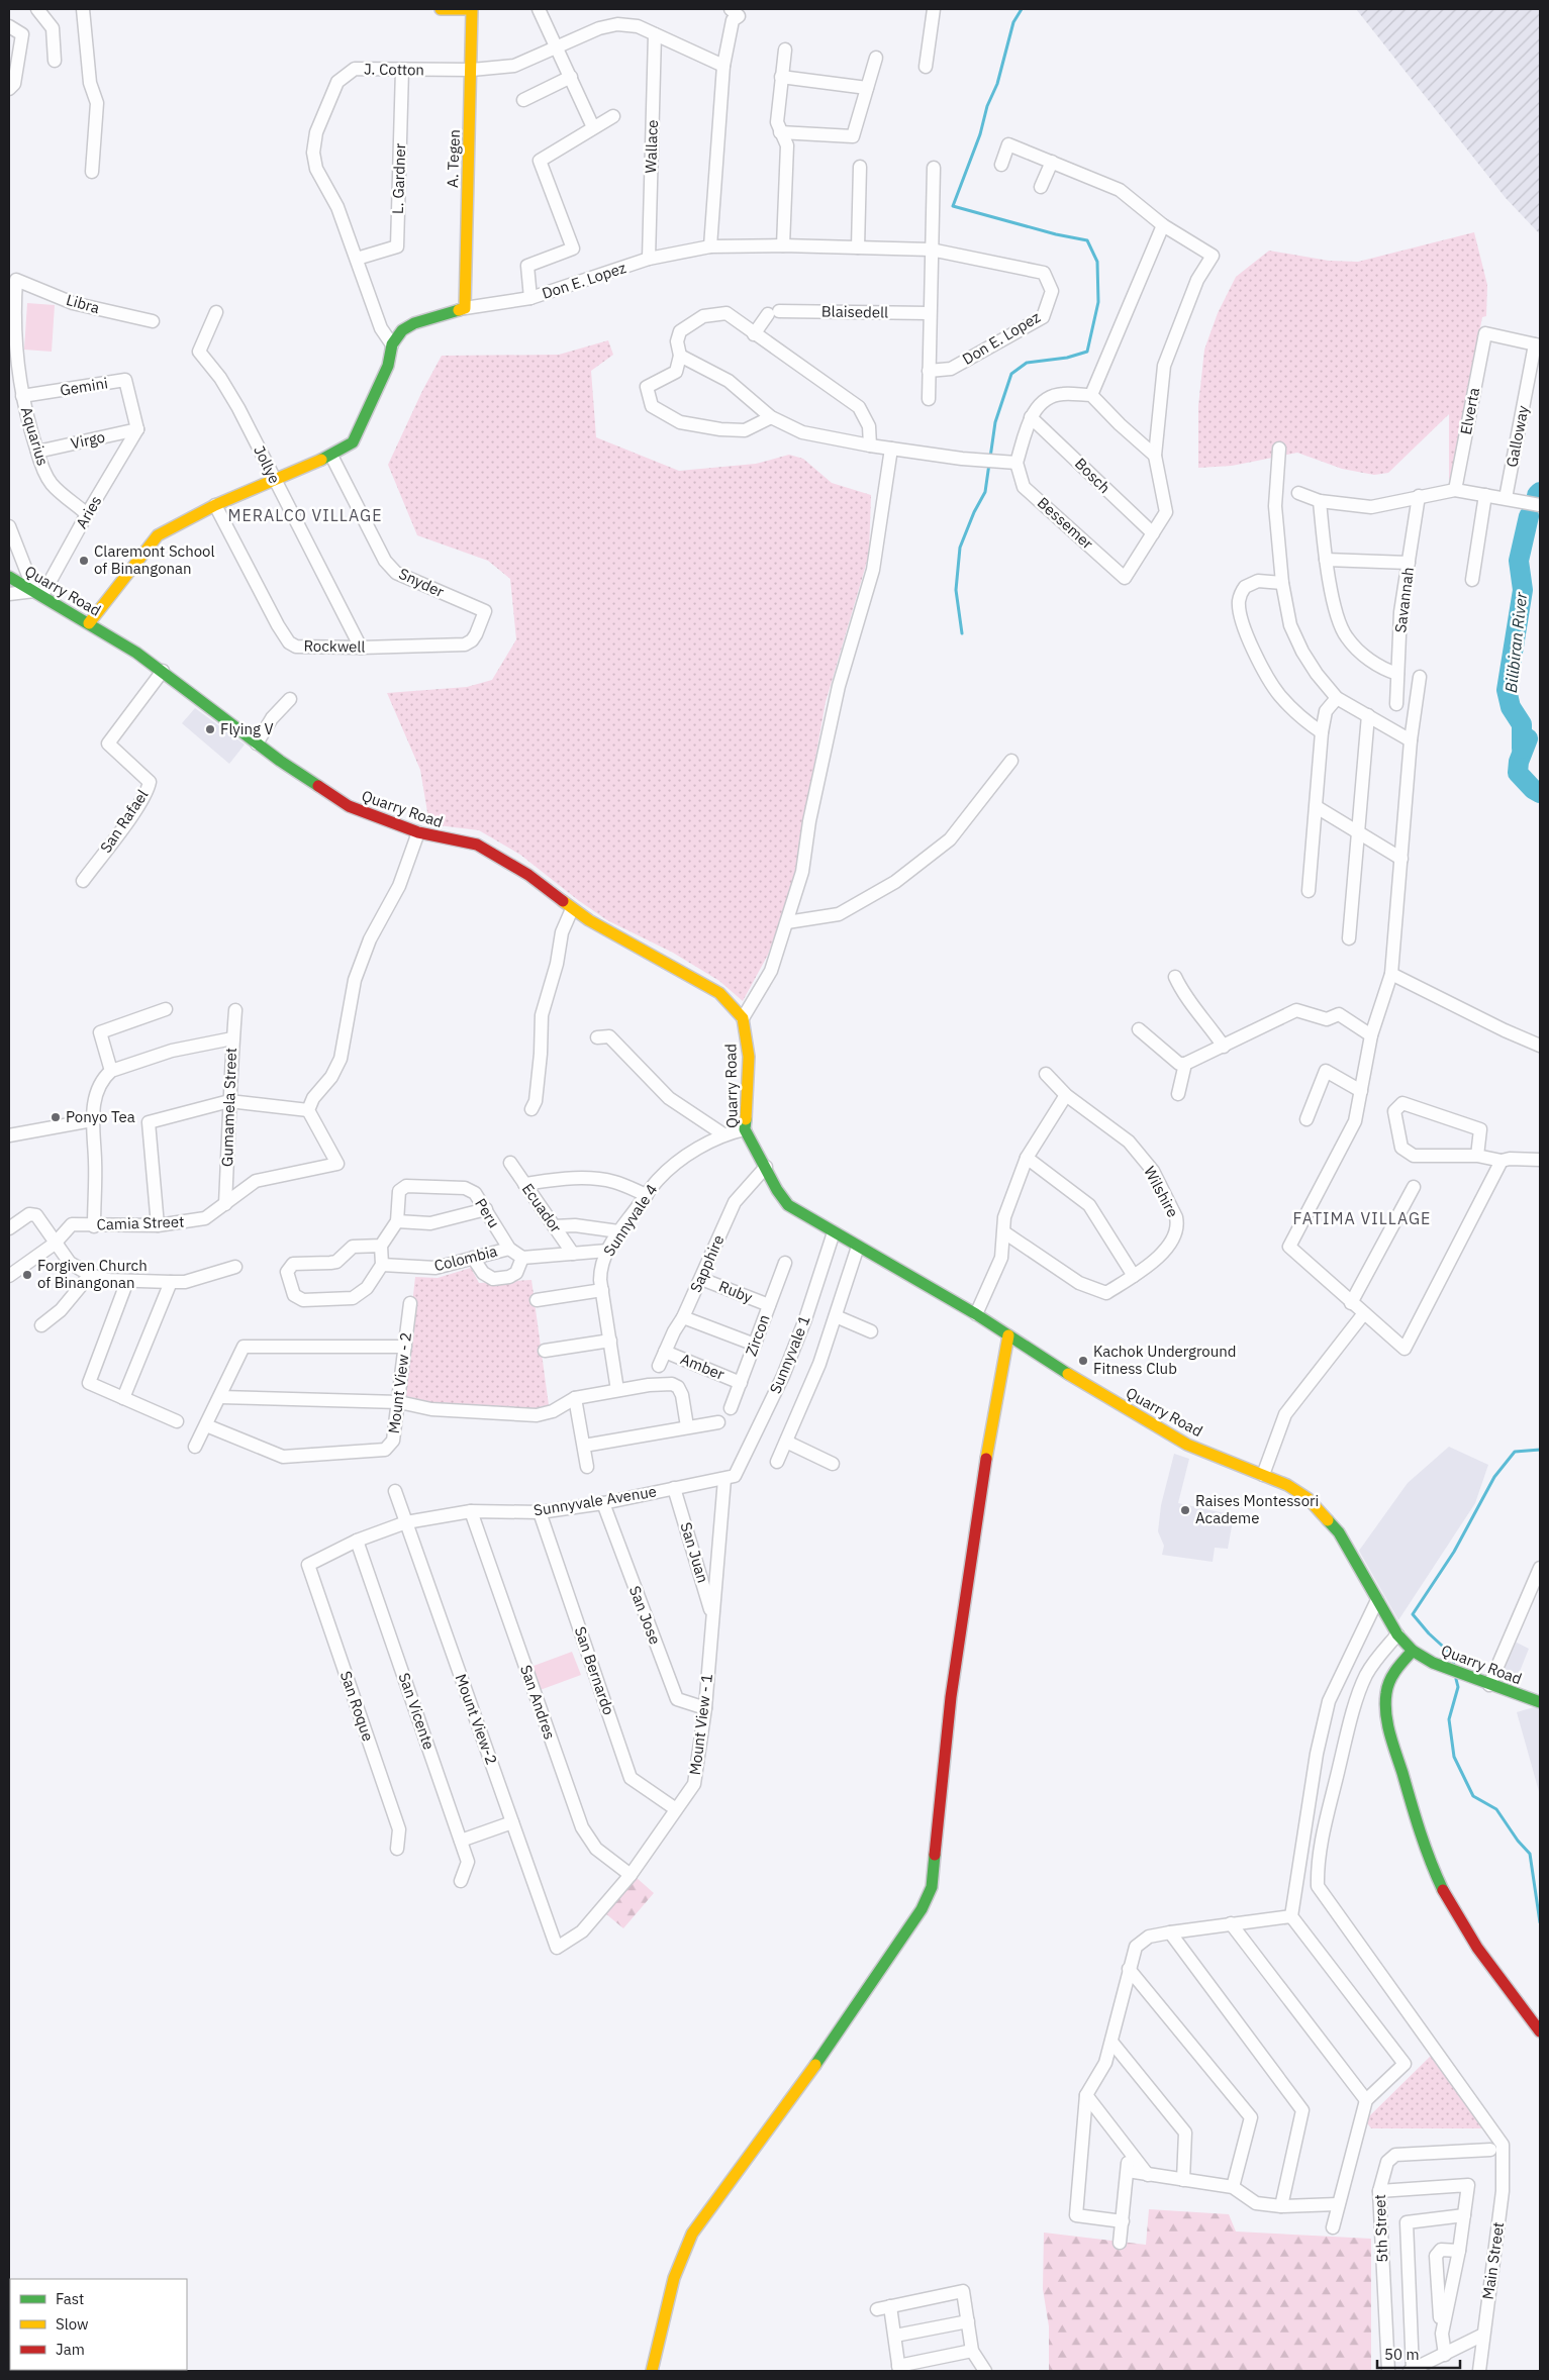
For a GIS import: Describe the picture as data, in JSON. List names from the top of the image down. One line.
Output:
{"streets":{"street":["J. Cotton","Wallace","A. Tegen","L. Gardner","Don E. Lopez","Libra","Blaisedell","Gemini","Elverta","Aquarius","Galloway","Virgo","Jollye","Bosch","Aries","Bessemer","Snyder","Quarry Road","Savannah","Rockwell","San Rafael","Gumamela Street","Wilshire","Ecuador","Peru","Sunnyvale 4","Camia Street","Colombia","Sapphire","Ruby","Zircon","Sunnyvale 1","Amber","Mount View - 2","Sunnyvale Avenue","San Juan","San Jose","San Bernardo","San Andres","San Roque","San Vicente","Mount View-2","Mount View - 1","5th Street","Main Street"]},"crossings":[["J. Cotton","Wallace"],["J. Cotton","A. Tegen"],["J. Cotton","L. Gardner"],["J. Cotton","Don E. Lopez"],["Wallace","Don E. Lopez"],["A. Tegen","Don E. Lopez"],["Libra","Aquarius"],["Gemini","Aquarius"],["Gemini","Virgo"],["Gemini","Aries"],["Elverta","Galloway"],["Aquarius","Virgo"],["Aquarius","Aries"],["Virgo","Aries"],["Jollye","Rockwell"],["Bosch","Bessemer"],["Aries","Quarry Road"],["Snyder","Rockwell"],["Quarry Road","San Rafael"],["Quarry Road","Sunnyvale 4"],["Quarry Road","Sapphire"],["Quarry Road","Sunnyvale 1"],["Gumamela Street","Camia Street"],["Peru","Colombia"],["Sapphire","Ruby"],["Sapphire","Amber"],["Ruby","Zircon"],["Zircon","Amber"],["Sunnyvale 1","Sunnyvale Avenue"],["Sunnyvale Avenue","San Juan"],["Sunnyvale Avenue","San Jose"],["Sunnyvale Avenue","San Bernardo"],["Sunnyvale Avenue","San Andres"],["Sunnyvale Avenue","San Roque"],["Sunnyvale Avenue","San Vicente"],["Sunnyvale Avenue","Mount View-2"],["Sunnyvale Avenue","Mount View - 1"],["San Juan","Mount View - 1"],["San Jose","Mount View - 1"],["San Bernardo","Mount View - 1"],["San Andres","Mount View - 1"],["Mount View-2","Mount View - 1"],["5th Street","Main Street"]],"districts":["MERALCO VILLAGE","FATIMA VILLAGE"],"water":["Bilibiran River"],"places":["Claremont School of Binangonan","Flying V","Ponyo Tea","Forgiven Church of Binangonan","Kachok Underground Fitness Club","Raises Montessori Academe"],"legend":["Fast","Slow","Jam"],"scale_bar":"50 m"}
